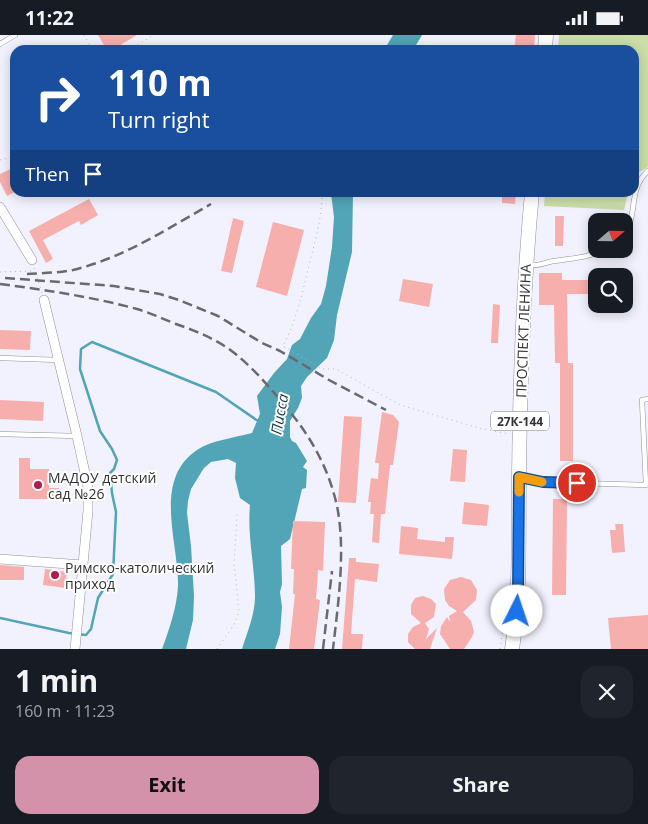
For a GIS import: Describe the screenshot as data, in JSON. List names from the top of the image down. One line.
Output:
{"streets":{"main road":["ПРОСПЕКТ ЛЕНИНА","27К-144"]},"water":["Писса"],"places":["МАДОУ детский сад №26","Римско-католический приход"],"north":"right","page":{"status":"11:22","turn":["110 m","Turn right"],"then":"Then","heading":["1 min","160 m · 11:23"],"buttons":["Exit","Share"]}}
